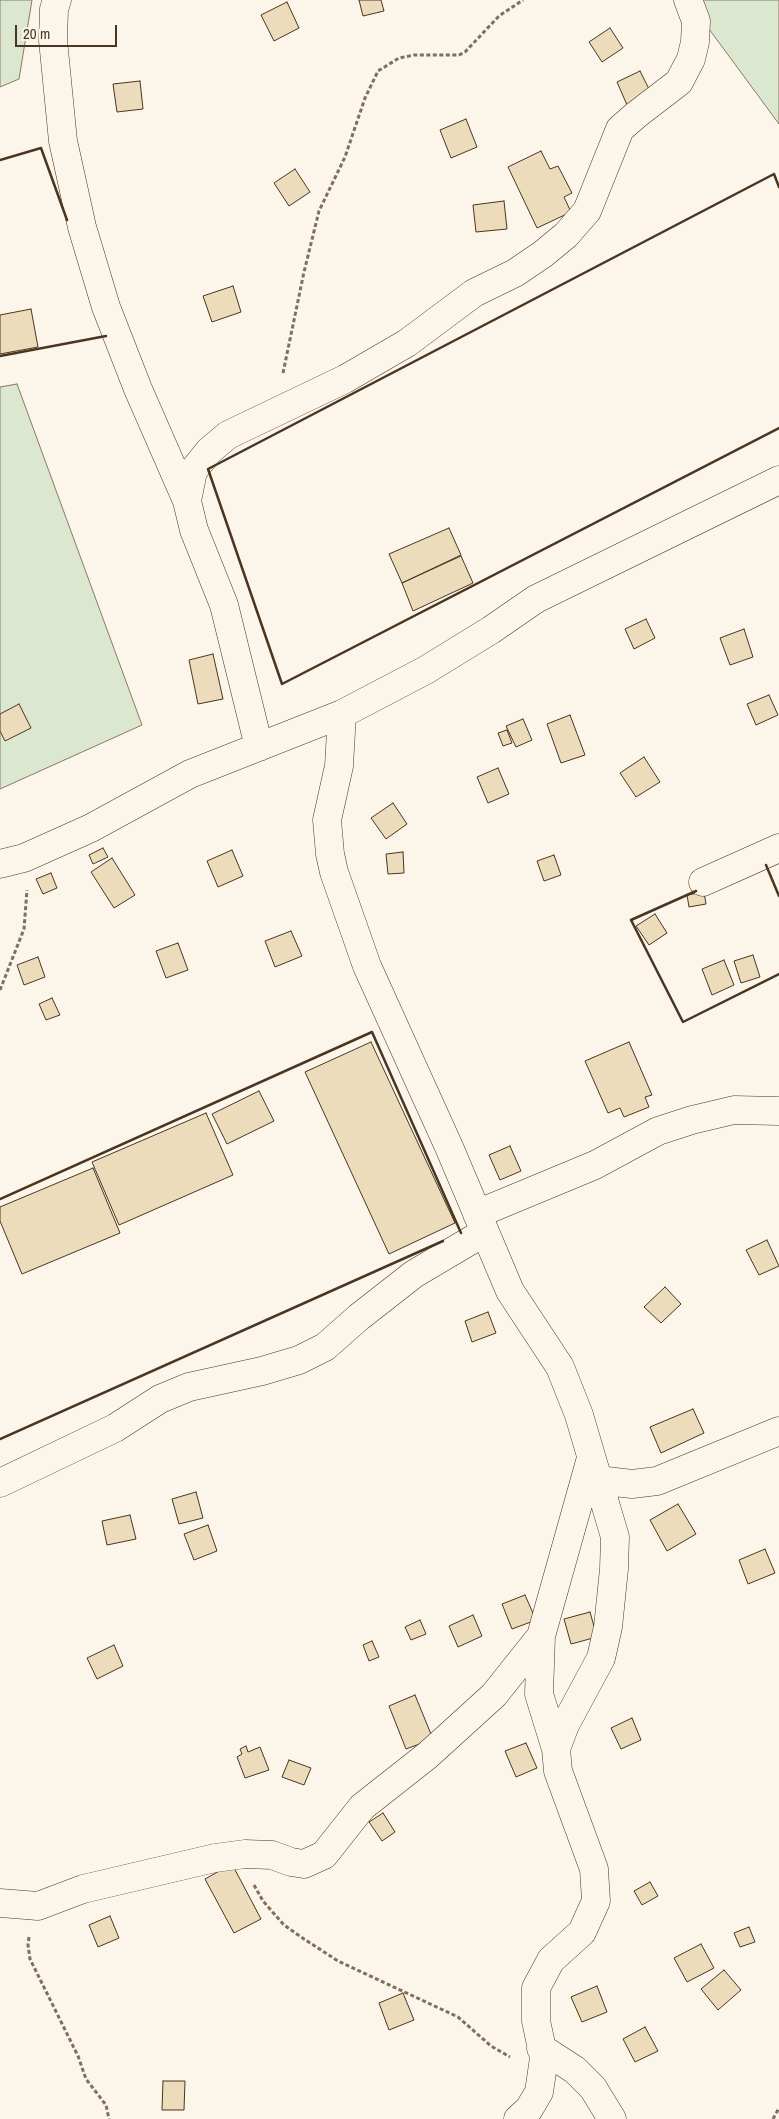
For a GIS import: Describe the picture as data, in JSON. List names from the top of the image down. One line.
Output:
{"scale_bar":"20 m"}
